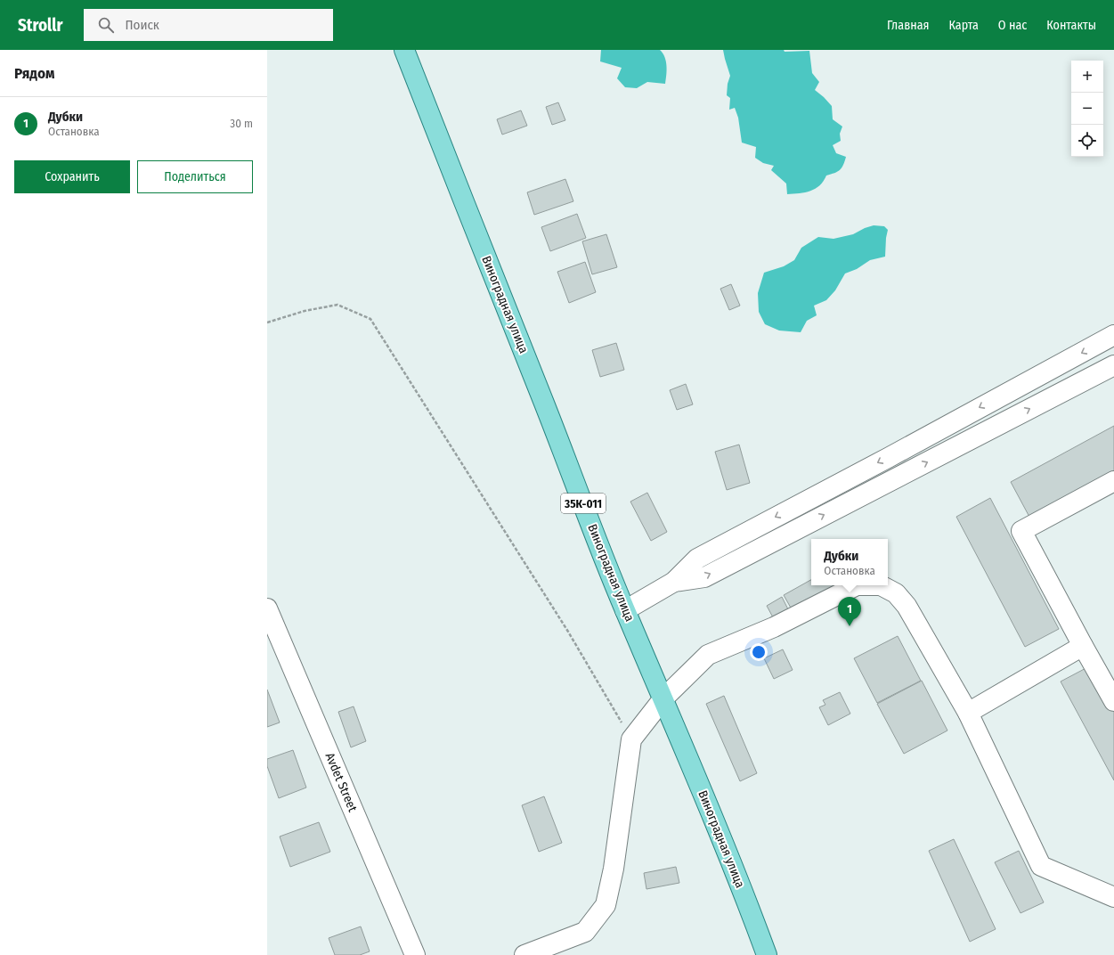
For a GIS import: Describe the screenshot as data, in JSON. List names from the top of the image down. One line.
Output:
{"streets":{"main road":["Виноградная улица","35К-011"],"street":["Avdet Street"]},"page":{"header":"Strollr","search":"Поиск","nav":["Главная","Карта","О нас","Контакты"],"heading":"Рядом","map_buttons":["+","−"],"list":[{"mark":"1","name":"Дубки","note":"Остановка","value":"30 m"}],"buttons":["Сохранить","Поделиться"],"popup":["Дубки","Остановка"],"pins":"1"}}
